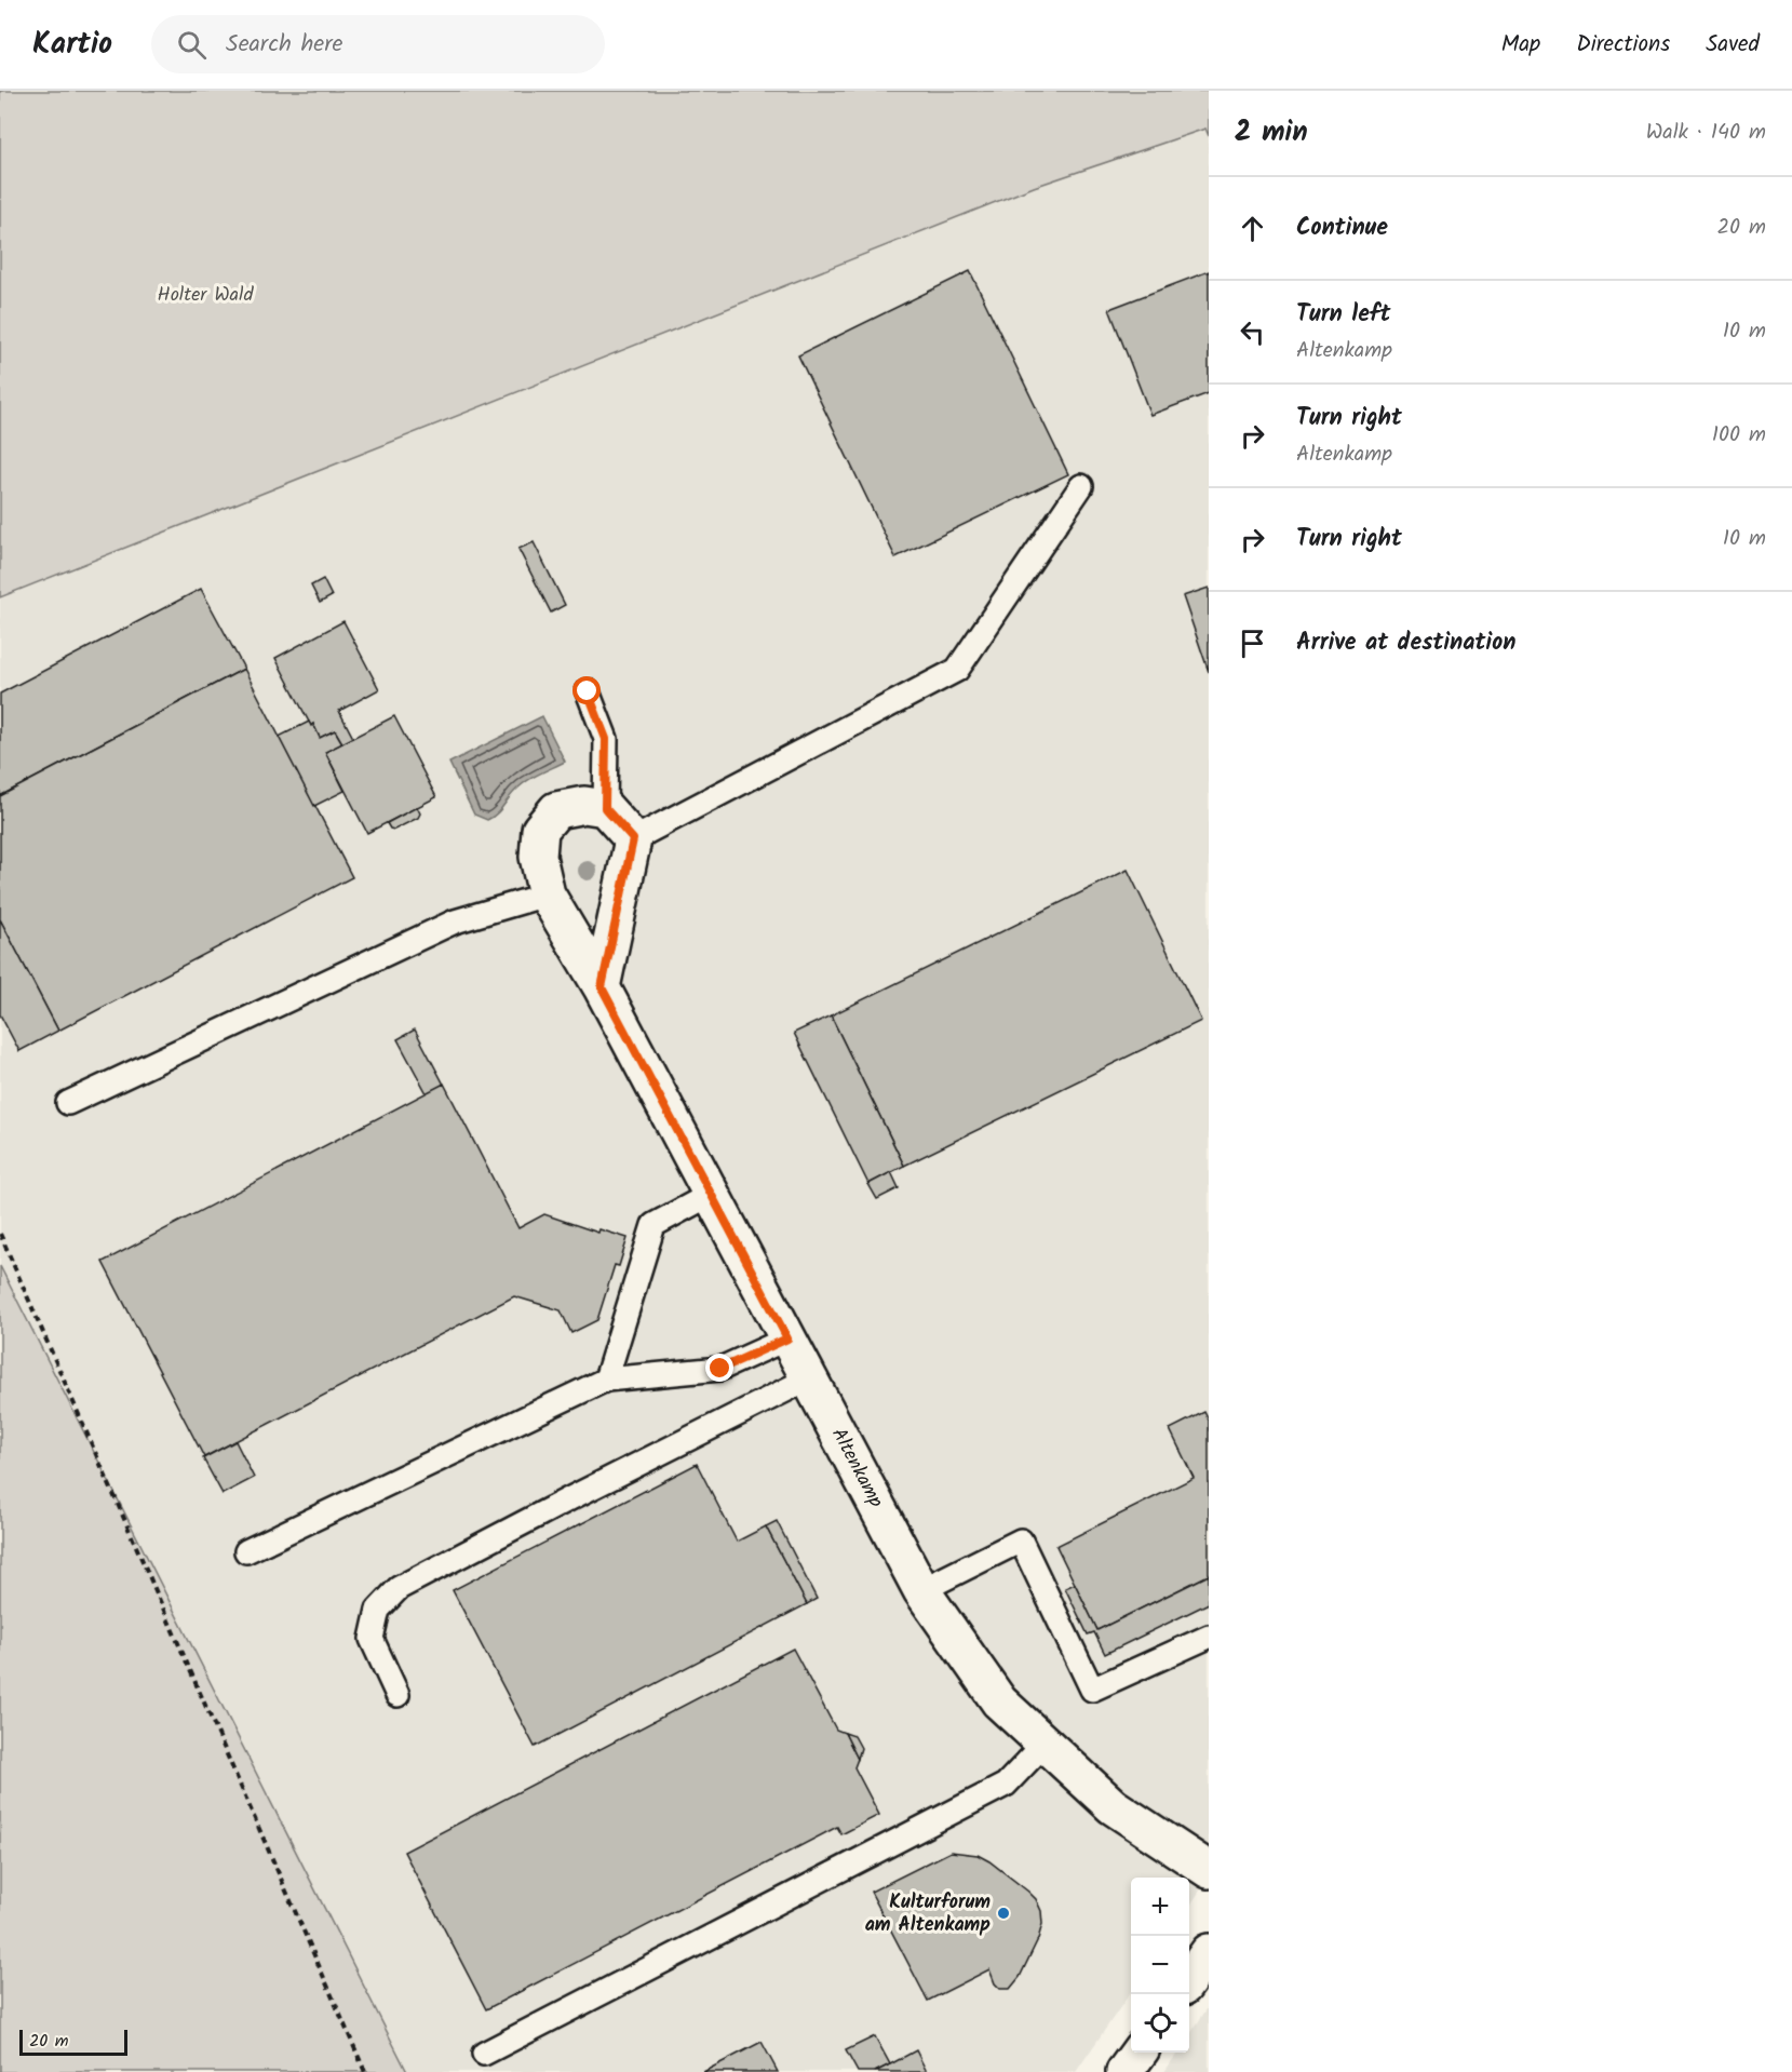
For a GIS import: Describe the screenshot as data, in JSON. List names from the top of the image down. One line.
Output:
{"streets":{"street":["Altenkamp"]},"parks":["Holter Wald"],"places":["Kulturforum am Altenkamp"],"scale_bar":"20 m","page":{"header":"Kartio","search":"Search here","nav":["Map","Directions","Saved"],"heading":["2 min","Walk · 140 m"],"list":[["Continue","20 m"],["Turn left","Altenkamp","10 m"],["Turn right","Altenkamp","100 m"],["Turn right","10 m"],"Arrive at destination"],"map_buttons":["+","−"],"scale":"20 m"}}
